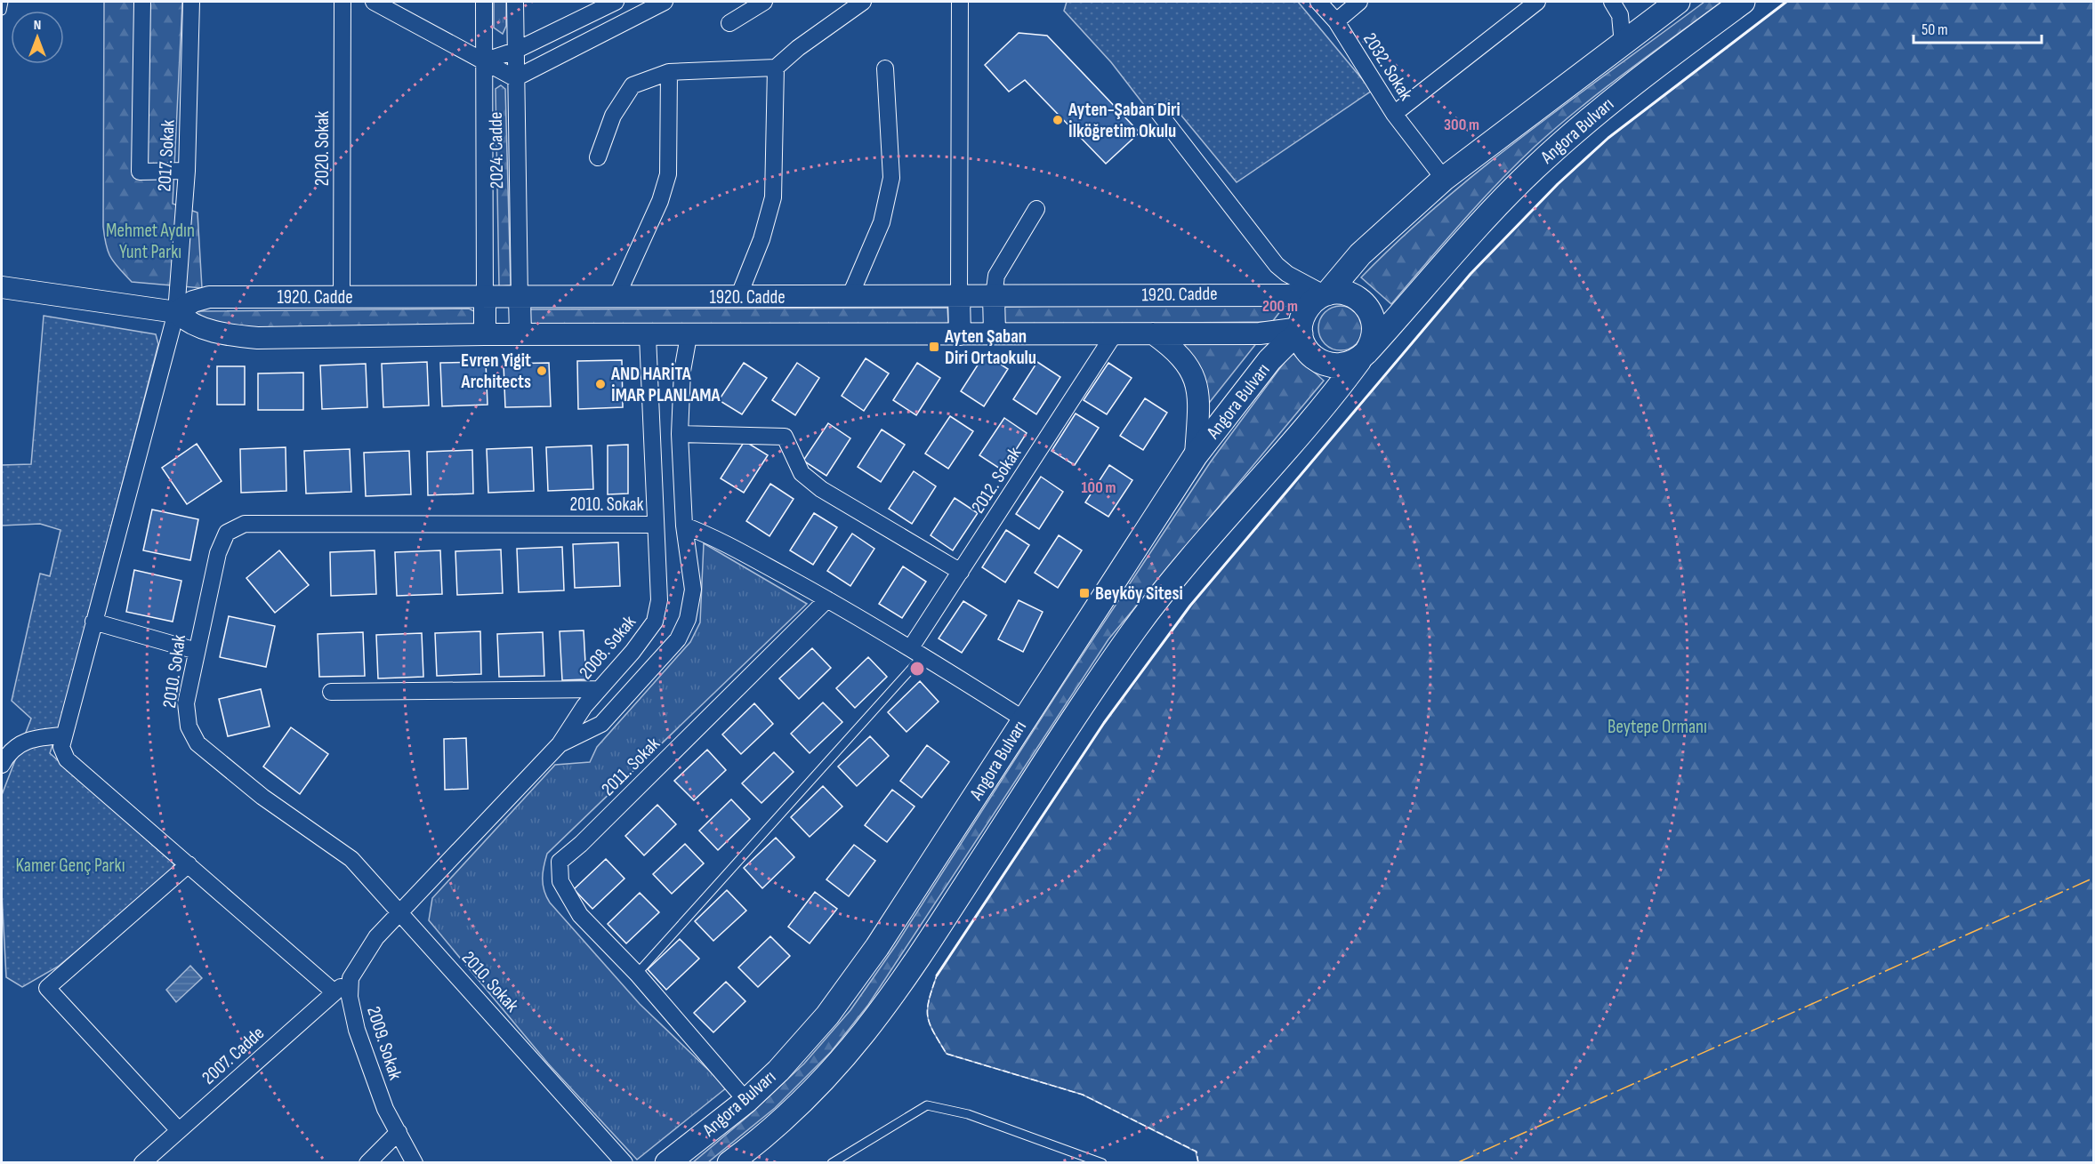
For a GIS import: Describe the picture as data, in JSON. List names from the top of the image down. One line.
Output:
{"streets":{"main road":["Angora Bulvarı","1920. Cadde"],"street":["2032. Sokak","2020. Sokak","2024. Cadde","2017. Sokak","2012. Sokak","2010. Sokak","2008. Sokak","2011. Sokak","2009. Sokak","2007. Cadde"]},"crossings":[["2032. Sokak","Angora Bulvarı"],["Angora Bulvarı","1920. Cadde"],["Angora Bulvarı","2011. Sokak"],["2020. Sokak","1920. Cadde"],["2024. Cadde","1920. Cadde"],["2017. Sokak","1920. Cadde"],["1920. Cadde","2012. Sokak"],["1920. Cadde","2008. Sokak"],["2010. Sokak","2008. Sokak"],["2009. Sokak","2007. Cadde"]],"parks":["Mehmet Aydın Yunt Parkı","Beytepe Ormanı","Kamer Genç Parkı"],"places":{"other":["Ayten-Şaban Diri İlköğretim Okulu","Evren Yigit Architects","AND HARİTA İMAR PLANLAMA"],"transit":["Ayten Şaban Diri Ortaokulu","Beyköy Sitesi"]},"scale_bar":"50 m","north":"top","rings":["300 m","200 m","100 m"]}
